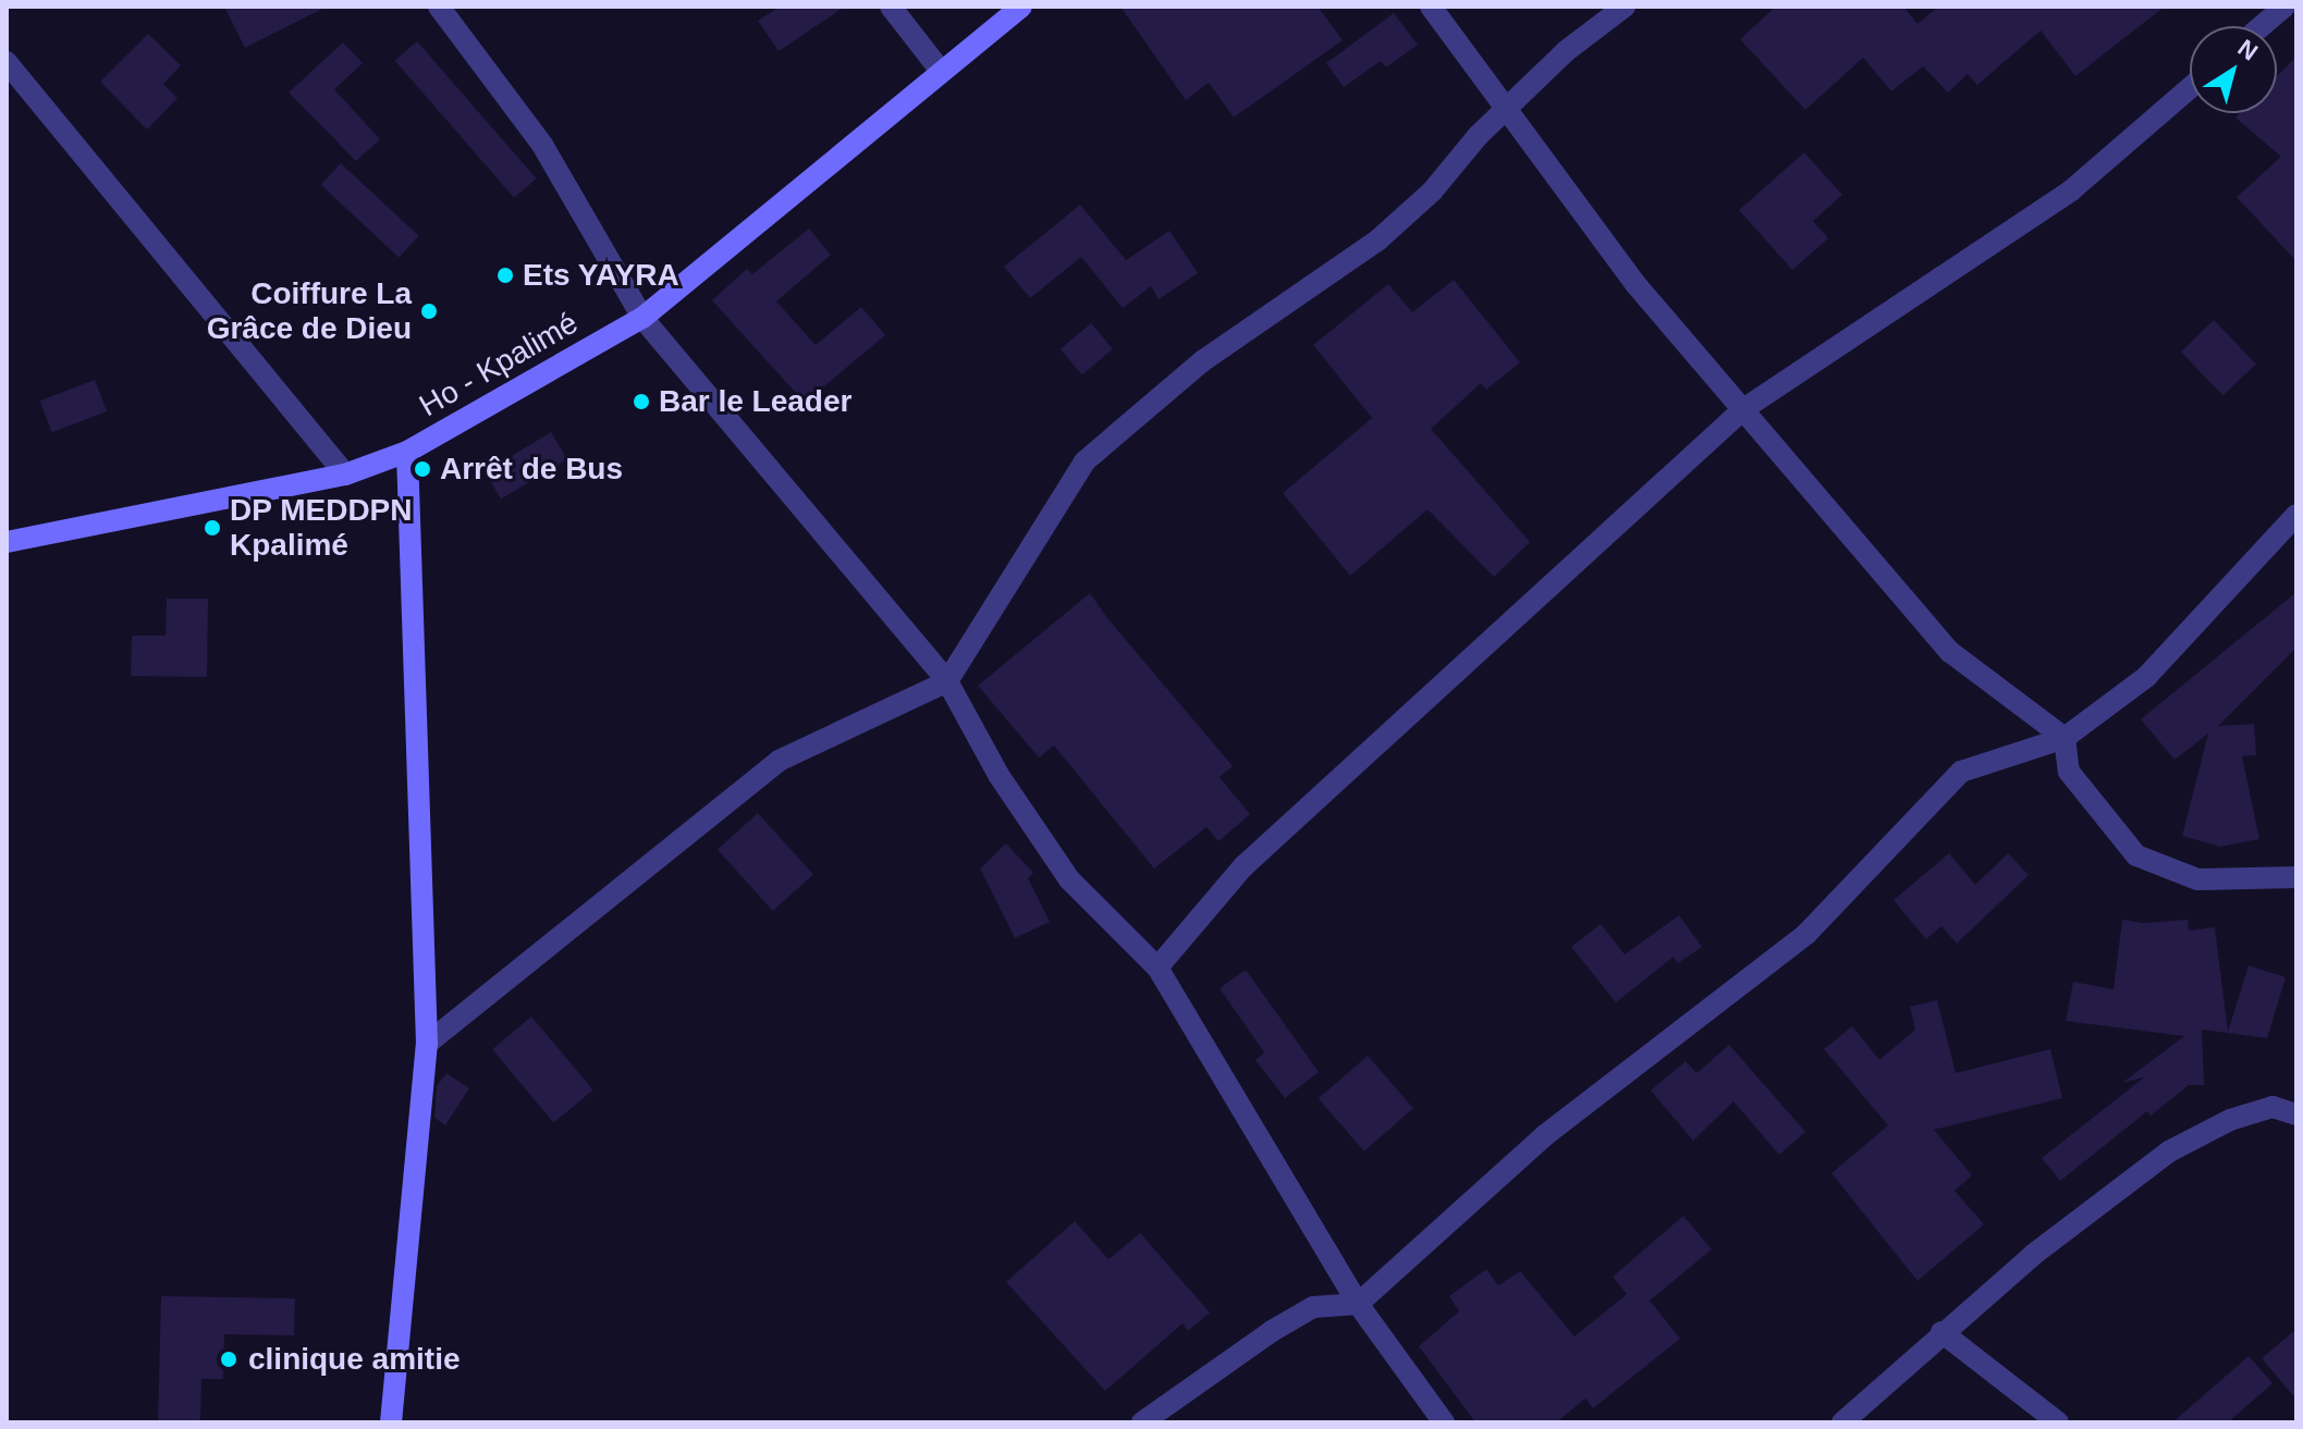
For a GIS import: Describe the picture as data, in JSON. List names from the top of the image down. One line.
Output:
{"streets":{"main road":["Ho - Kpalimé"]},"places":["Ets YAYRA","Coiffure La Grâce de Dieu","Bar le Leader","Arrêt de Bus","DP MEDDPN Kpalimé","clinique amitie"],"north":"top right"}
